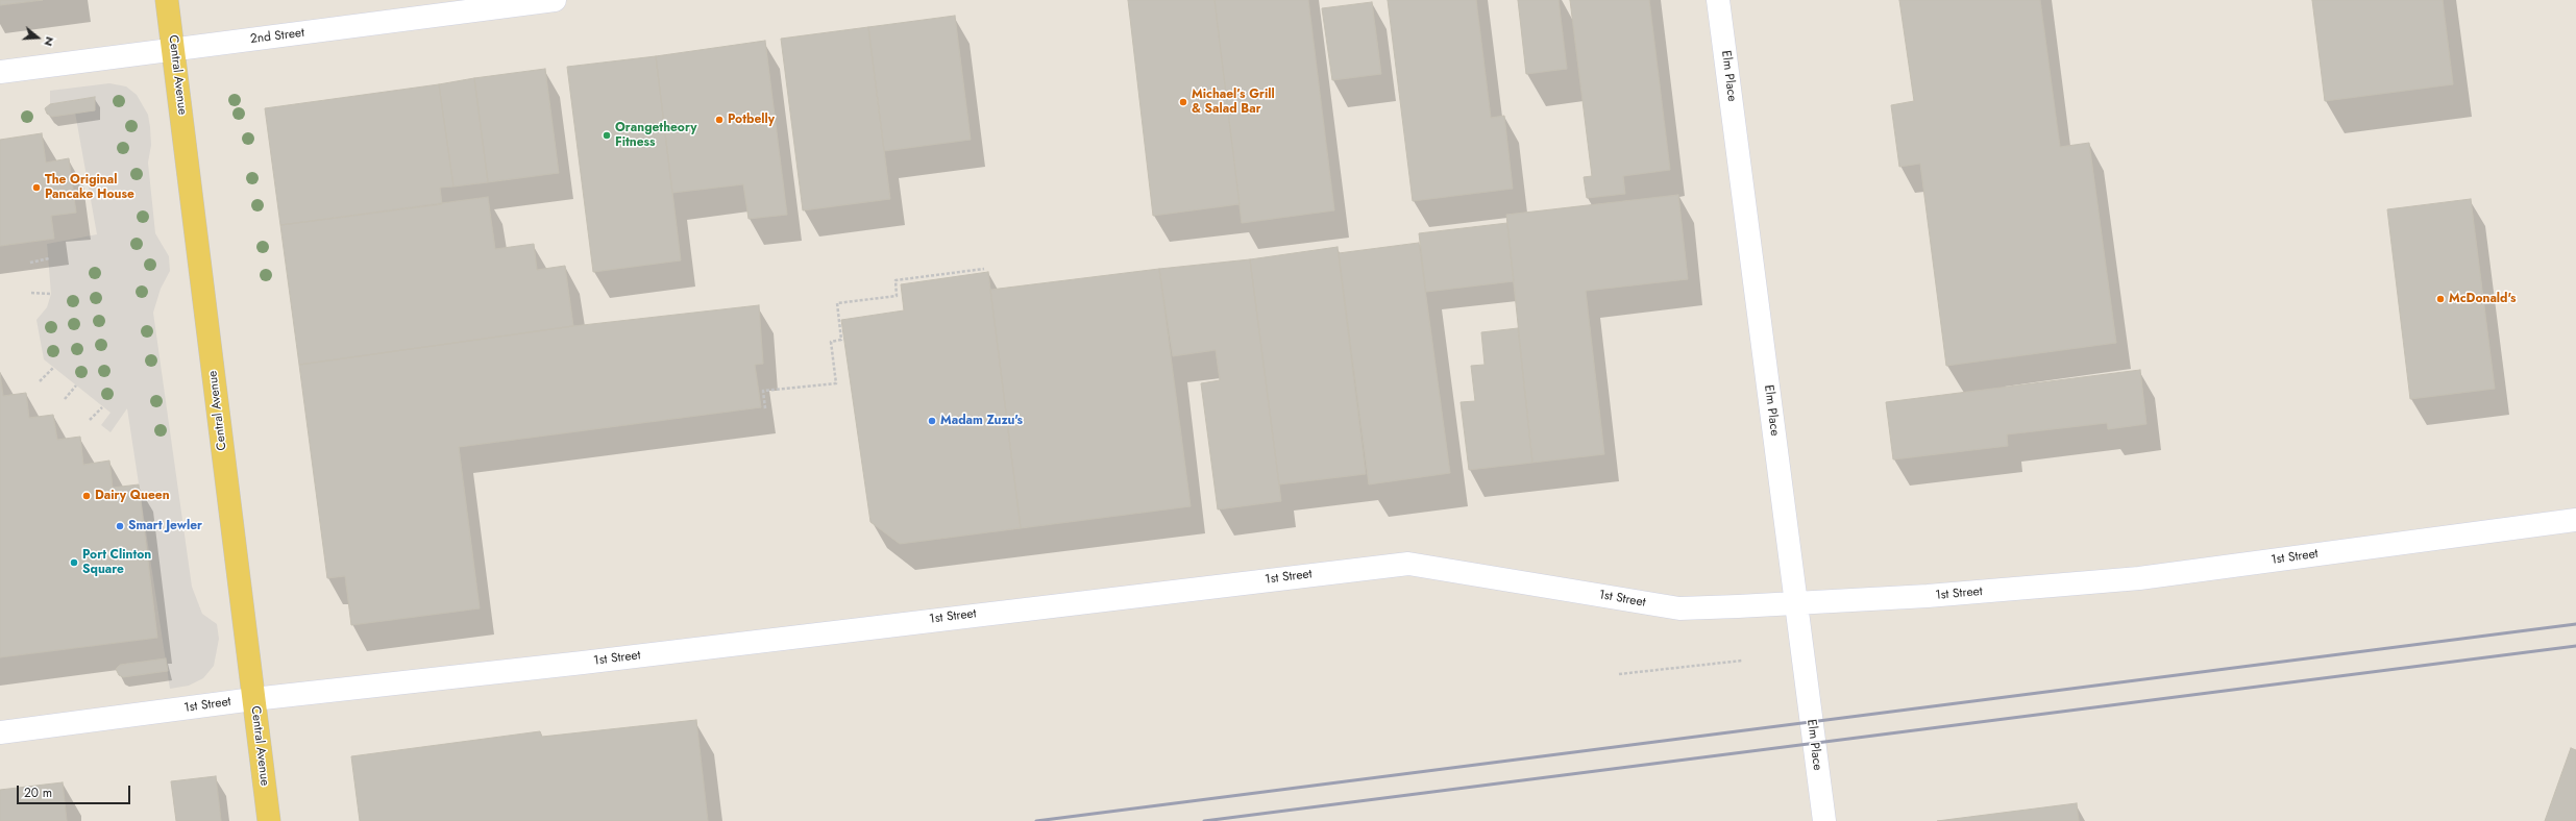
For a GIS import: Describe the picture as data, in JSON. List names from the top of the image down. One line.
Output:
{"streets":{"main road":["Central Avenue"],"street":["2nd Street","Elm Place","1st Street"]},"crossings":[["2nd Street","Central Avenue"],["Central Avenue","1st Street"],["Elm Place","1st Street"]],"places":["Michael’s Grill & Salad Bar","Potbelly","Orangetheory Fitness","The Original Pancake House","McDonald's","Madam Zuzu's","Dairy Queen","Smart Jewler","Port Clinton Square"],"scale_bar":"20 m","north":"right"}
